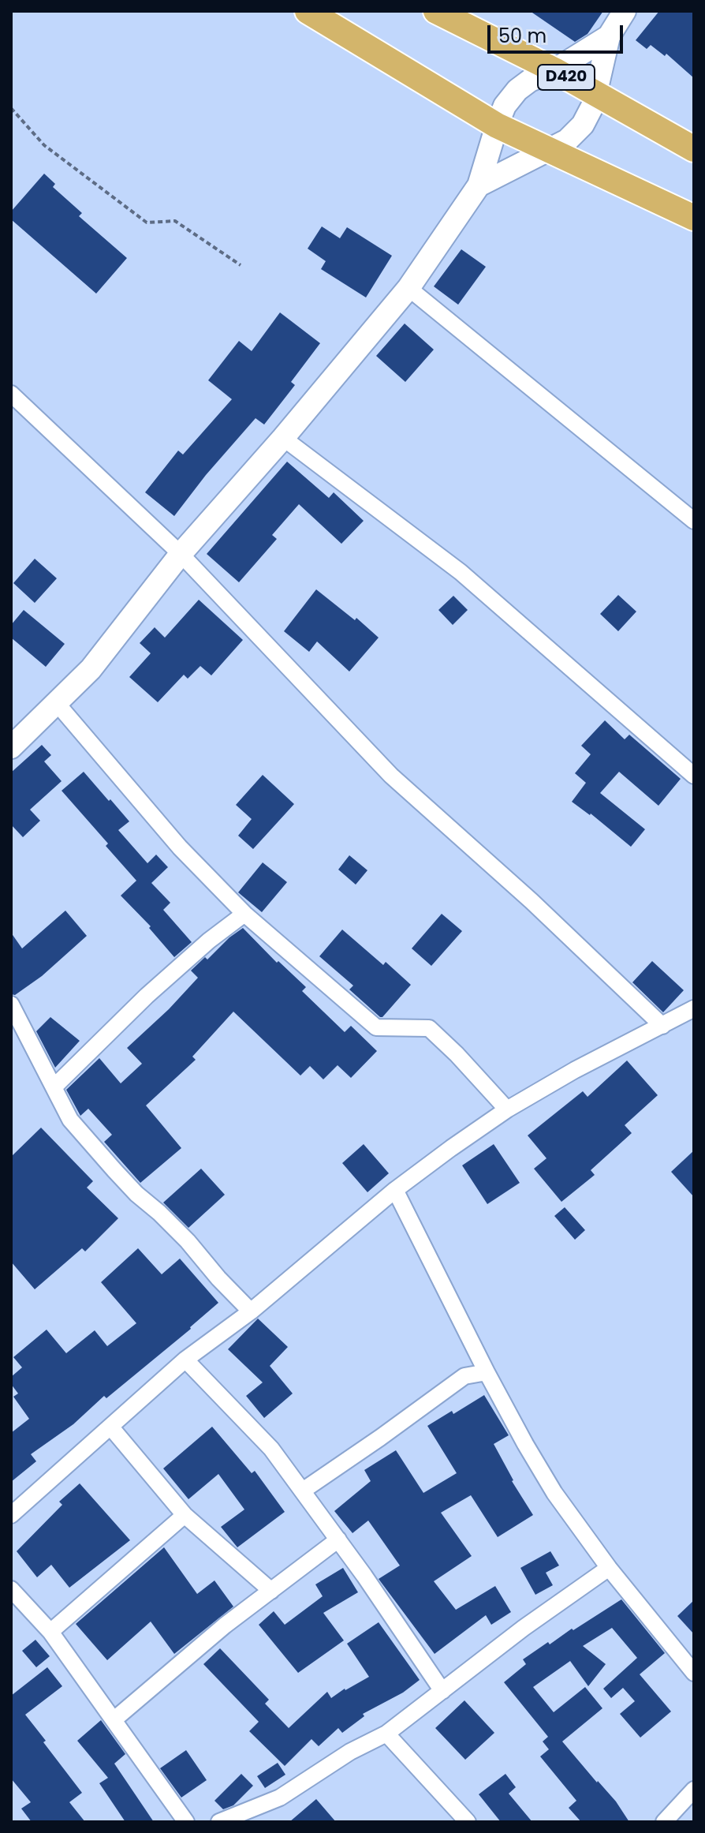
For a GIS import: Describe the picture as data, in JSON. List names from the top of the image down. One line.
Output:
{"streets":{"main road":["D420"]},"scale_bar":"50 m"}
